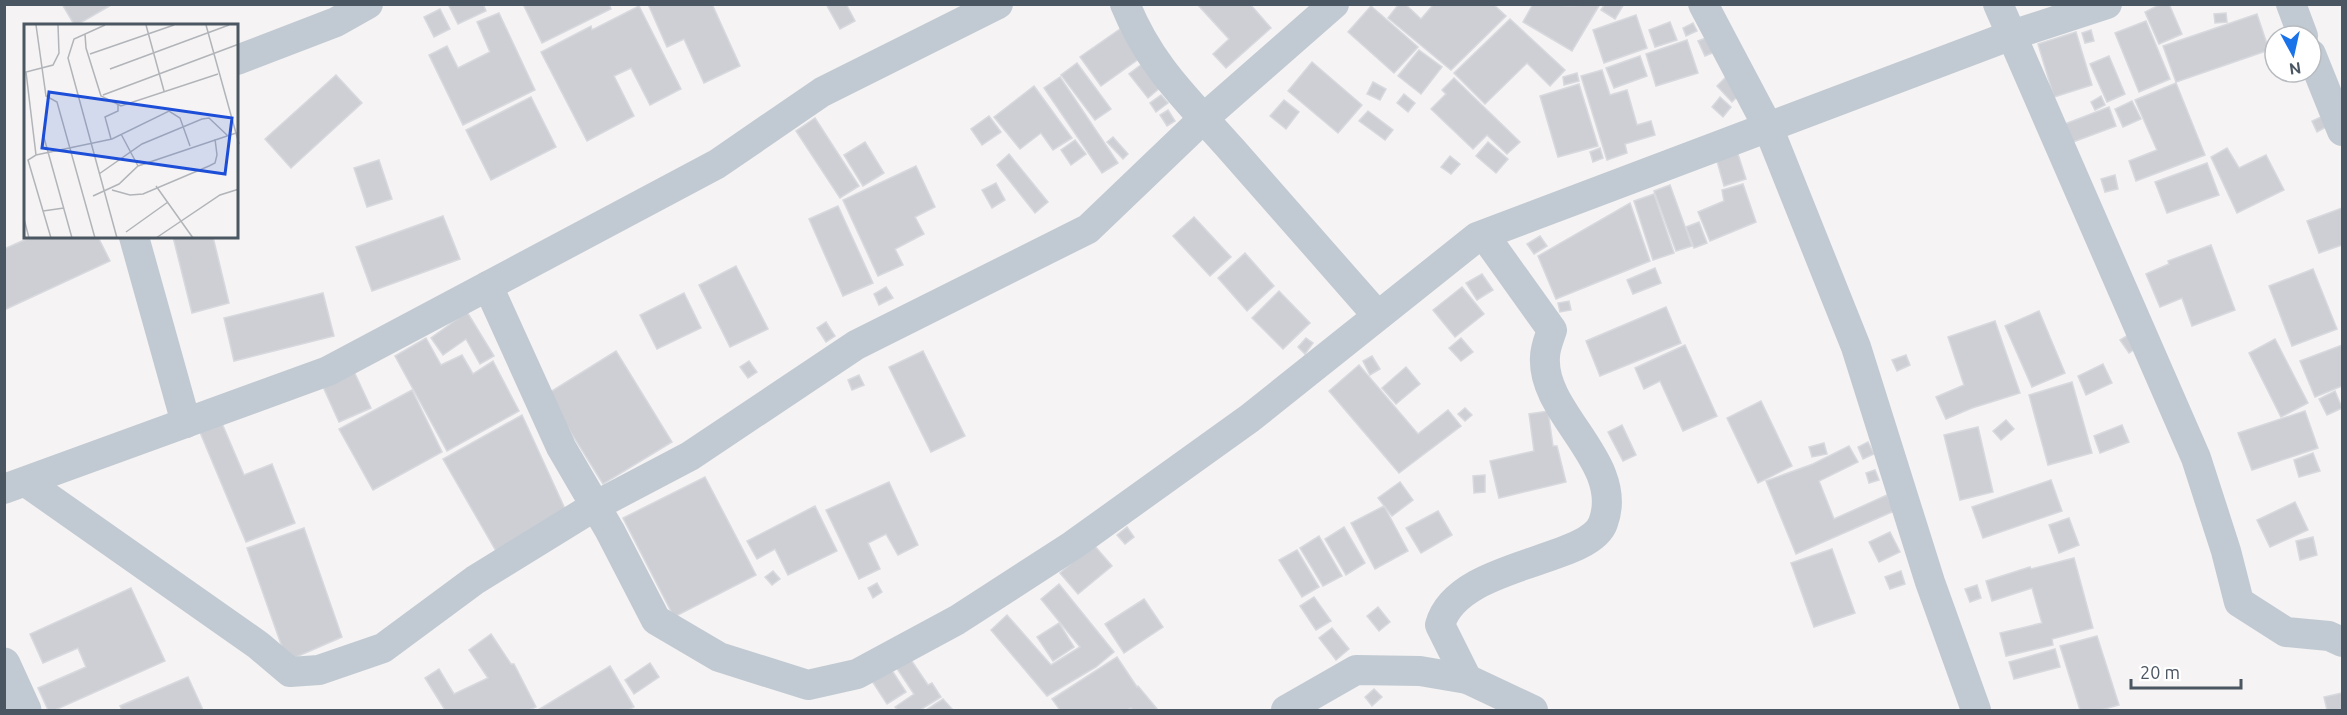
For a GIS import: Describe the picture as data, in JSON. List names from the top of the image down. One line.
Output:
{"scale_bar":"20 m","north":"bottom"}
